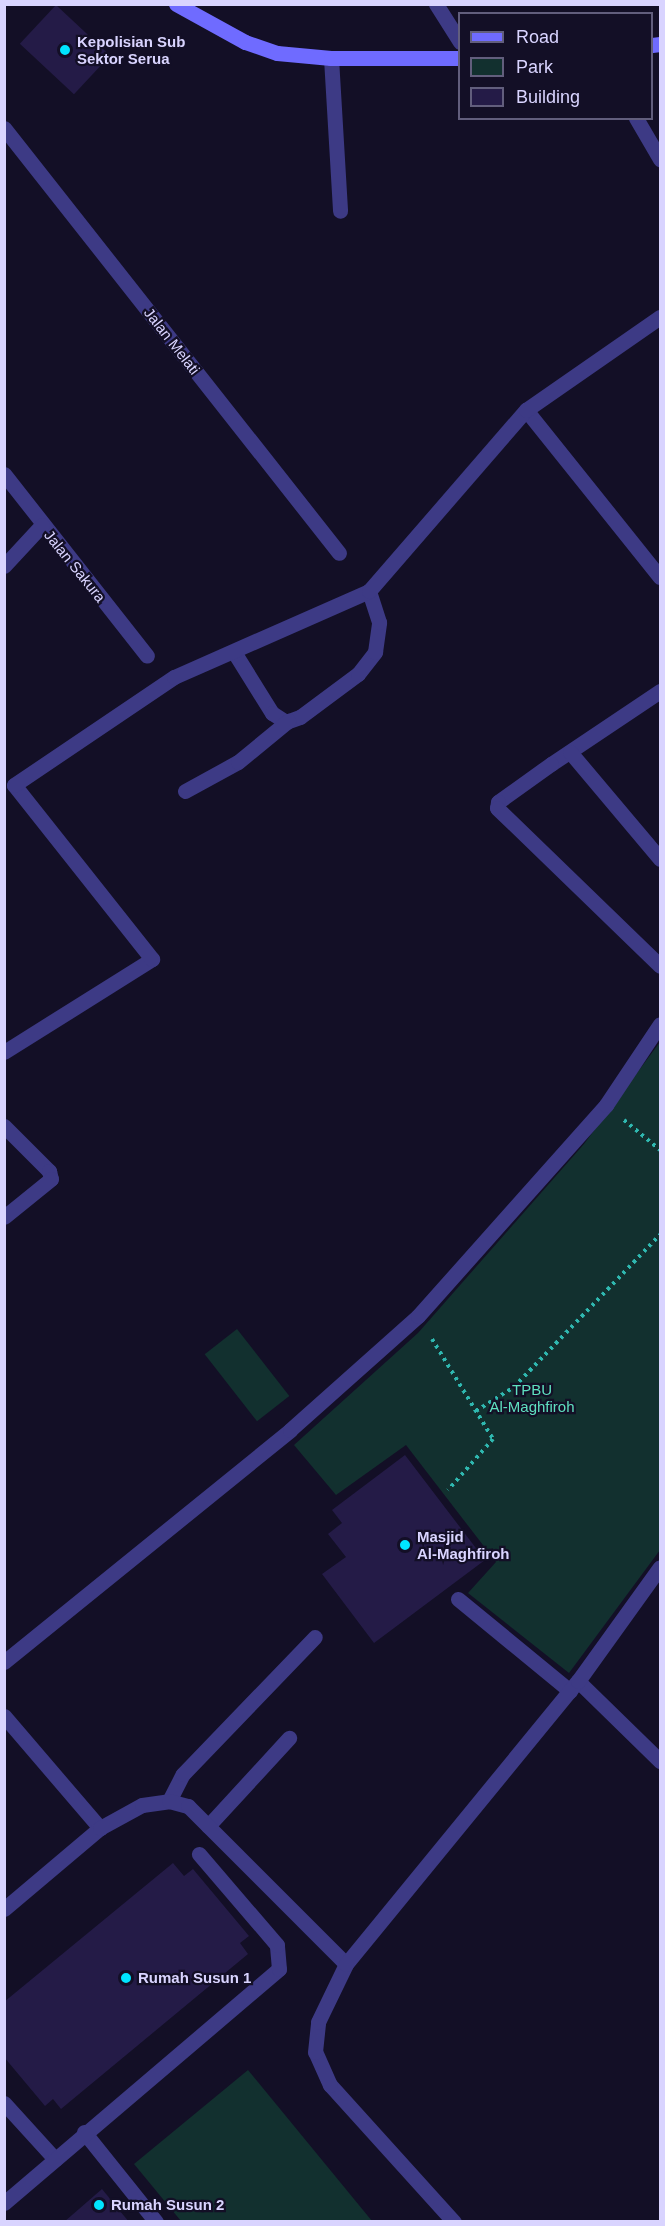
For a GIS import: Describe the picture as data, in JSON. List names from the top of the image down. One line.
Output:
{"streets":{"street":["Jalan Melati","Jalan Sakura"]},"parks":["TPBU Al-Maghfiroh"],"places":["Kepolisian Sub Sektor Serua","Masjid Al-Maghfiroh","Rumah Susun 1","Rumah Susun 2"],"legend":["Road","Park","Building"]}
